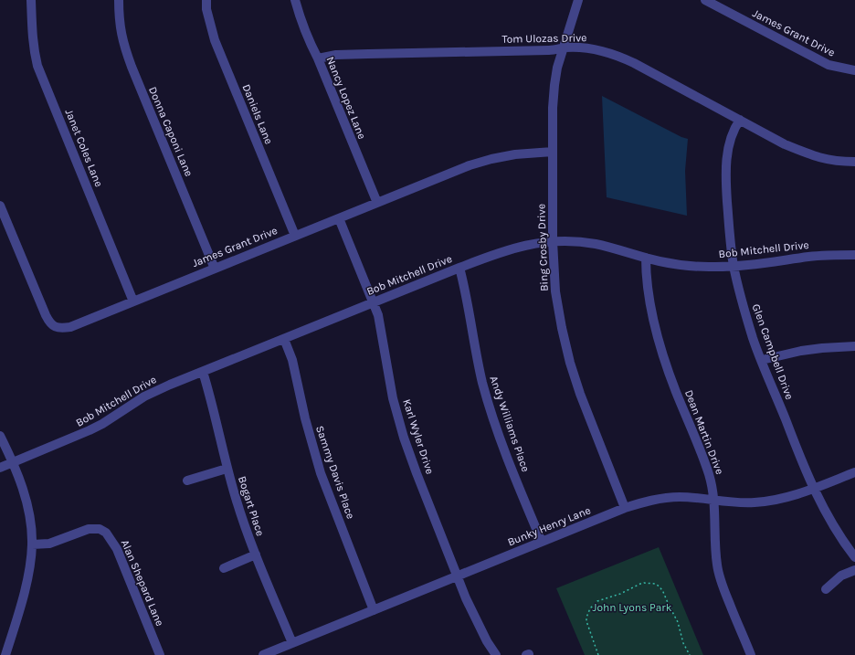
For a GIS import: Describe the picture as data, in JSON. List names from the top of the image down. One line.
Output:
{"streets":{"street":["James Grant Drive","Tom Ulozas Drive","Nancy Lopez Lane","Daniels Lane","Donna Caponi Lane","Janet Coles Lane","Bing Crosby Drive","Bob Mitchell Drive","Glen Campbell Drive","Andy Williams Place","Dean Martin Drive","Karl Wyler Drive","Sammy Davis Place","Bogart Place","Bunky Henry Lane","Alan Shepard Lane"]},"crossings":[["James Grant Drive","Nancy Lopez Lane"],["James Grant Drive","Daniels Lane"],["James Grant Drive","Donna Caponi Lane"],["James Grant Drive","Janet Coles Lane"],["James Grant Drive","Bing Crosby Drive"],["James Grant Drive","Karl Wyler Drive"],["Tom Ulozas Drive","Nancy Lopez Lane"],["Tom Ulozas Drive","Bing Crosby Drive"],["Tom Ulozas Drive","Glen Campbell Drive"],["Bing Crosby Drive","Bob Mitchell Drive"],["Bing Crosby Drive","Bunky Henry Lane"],["Bob Mitchell Drive","Glen Campbell Drive"],["Bob Mitchell Drive","Andy Williams Place"],["Bob Mitchell Drive","Dean Martin Drive"],["Bob Mitchell Drive","Karl Wyler Drive"],["Bob Mitchell Drive","Sammy Davis Place"],["Bob Mitchell Drive","Bogart Place"],["Glen Campbell Drive","Bunky Henry Lane"],["Andy Williams Place","Bunky Henry Lane"],["Dean Martin Drive","Bunky Henry Lane"],["Karl Wyler Drive","Bunky Henry Lane"],["Sammy Davis Place","Bunky Henry Lane"],["Bogart Place","Bunky Henry Lane"]],"parks":["John Lyons Park"]}
